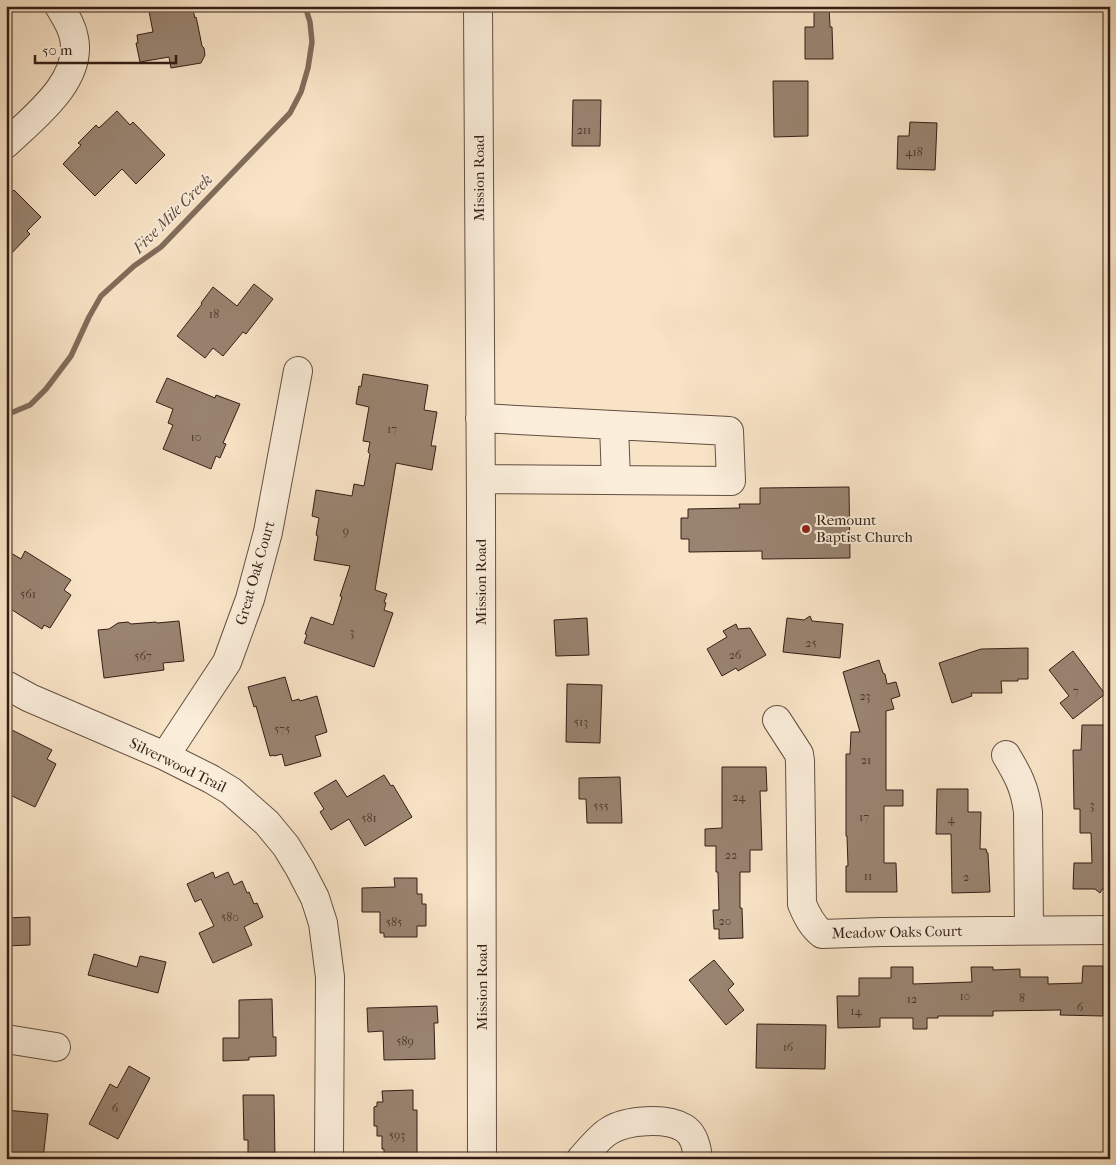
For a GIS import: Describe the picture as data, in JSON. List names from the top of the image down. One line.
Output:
{"streets":{"street":["Mission Road","Great Oak Court","Silverwood Trail","Meadow Oaks Court"]},"crossings":[["Great Oak Court","Silverwood Trail"]],"water":["Five Mile Creek"],"places":["Remount Baptist Church"],"house_numbers":["211","418","18","17","10","9","561","3","25","26","567","7","23","513","575","21","24","3","555","17","581","4","22","11","2","580","20","585","10","8","12","6","14","589","16","6","593"],"scale_bar":"50 m"}
